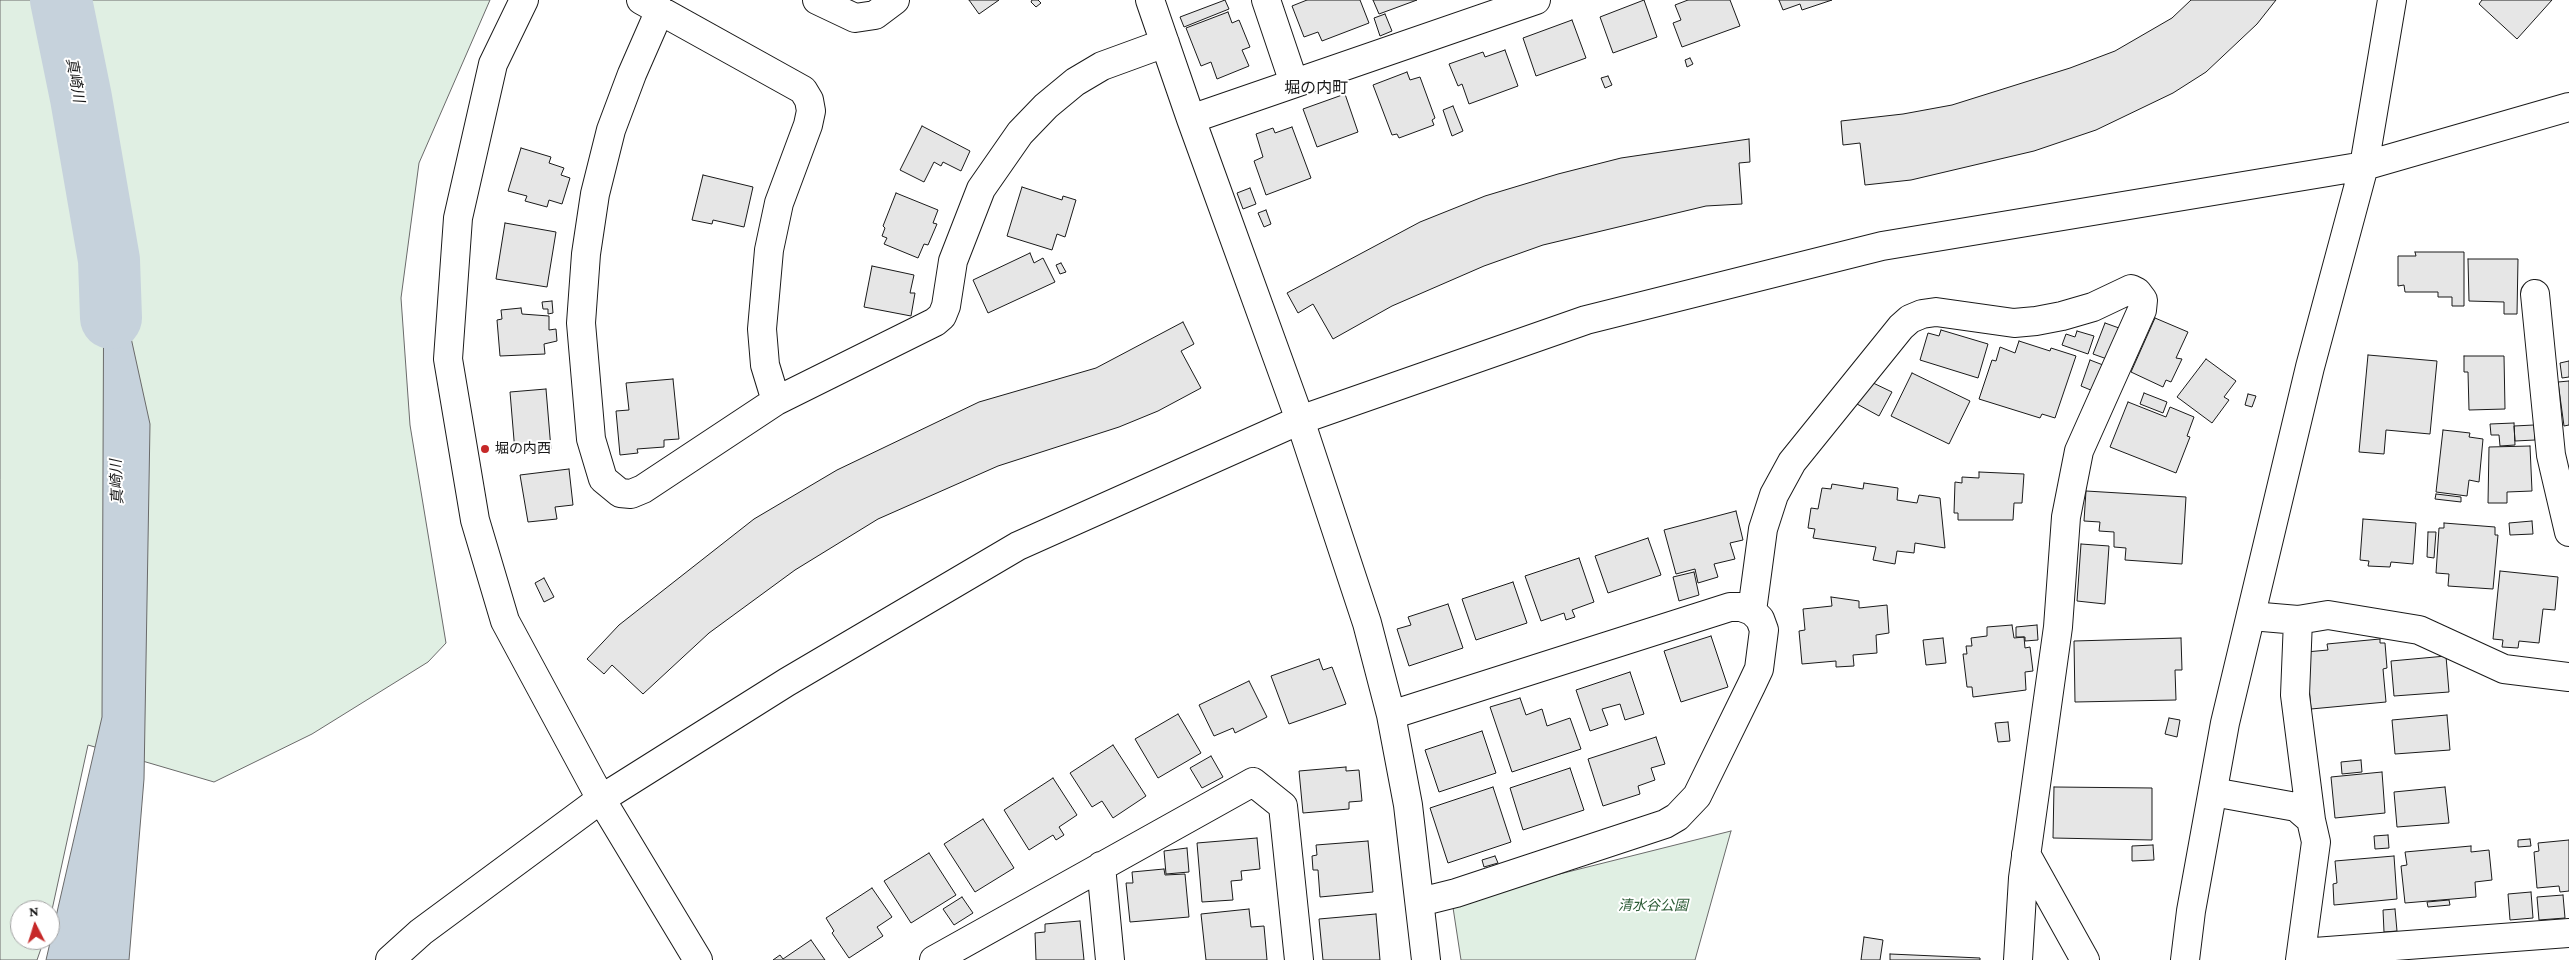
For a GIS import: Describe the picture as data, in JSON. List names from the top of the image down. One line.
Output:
{"districts":["堀の内町"],"water":["真崎川"],"parks":["清水谷公園"],"places":["堀の内西"],"north":"top"}
